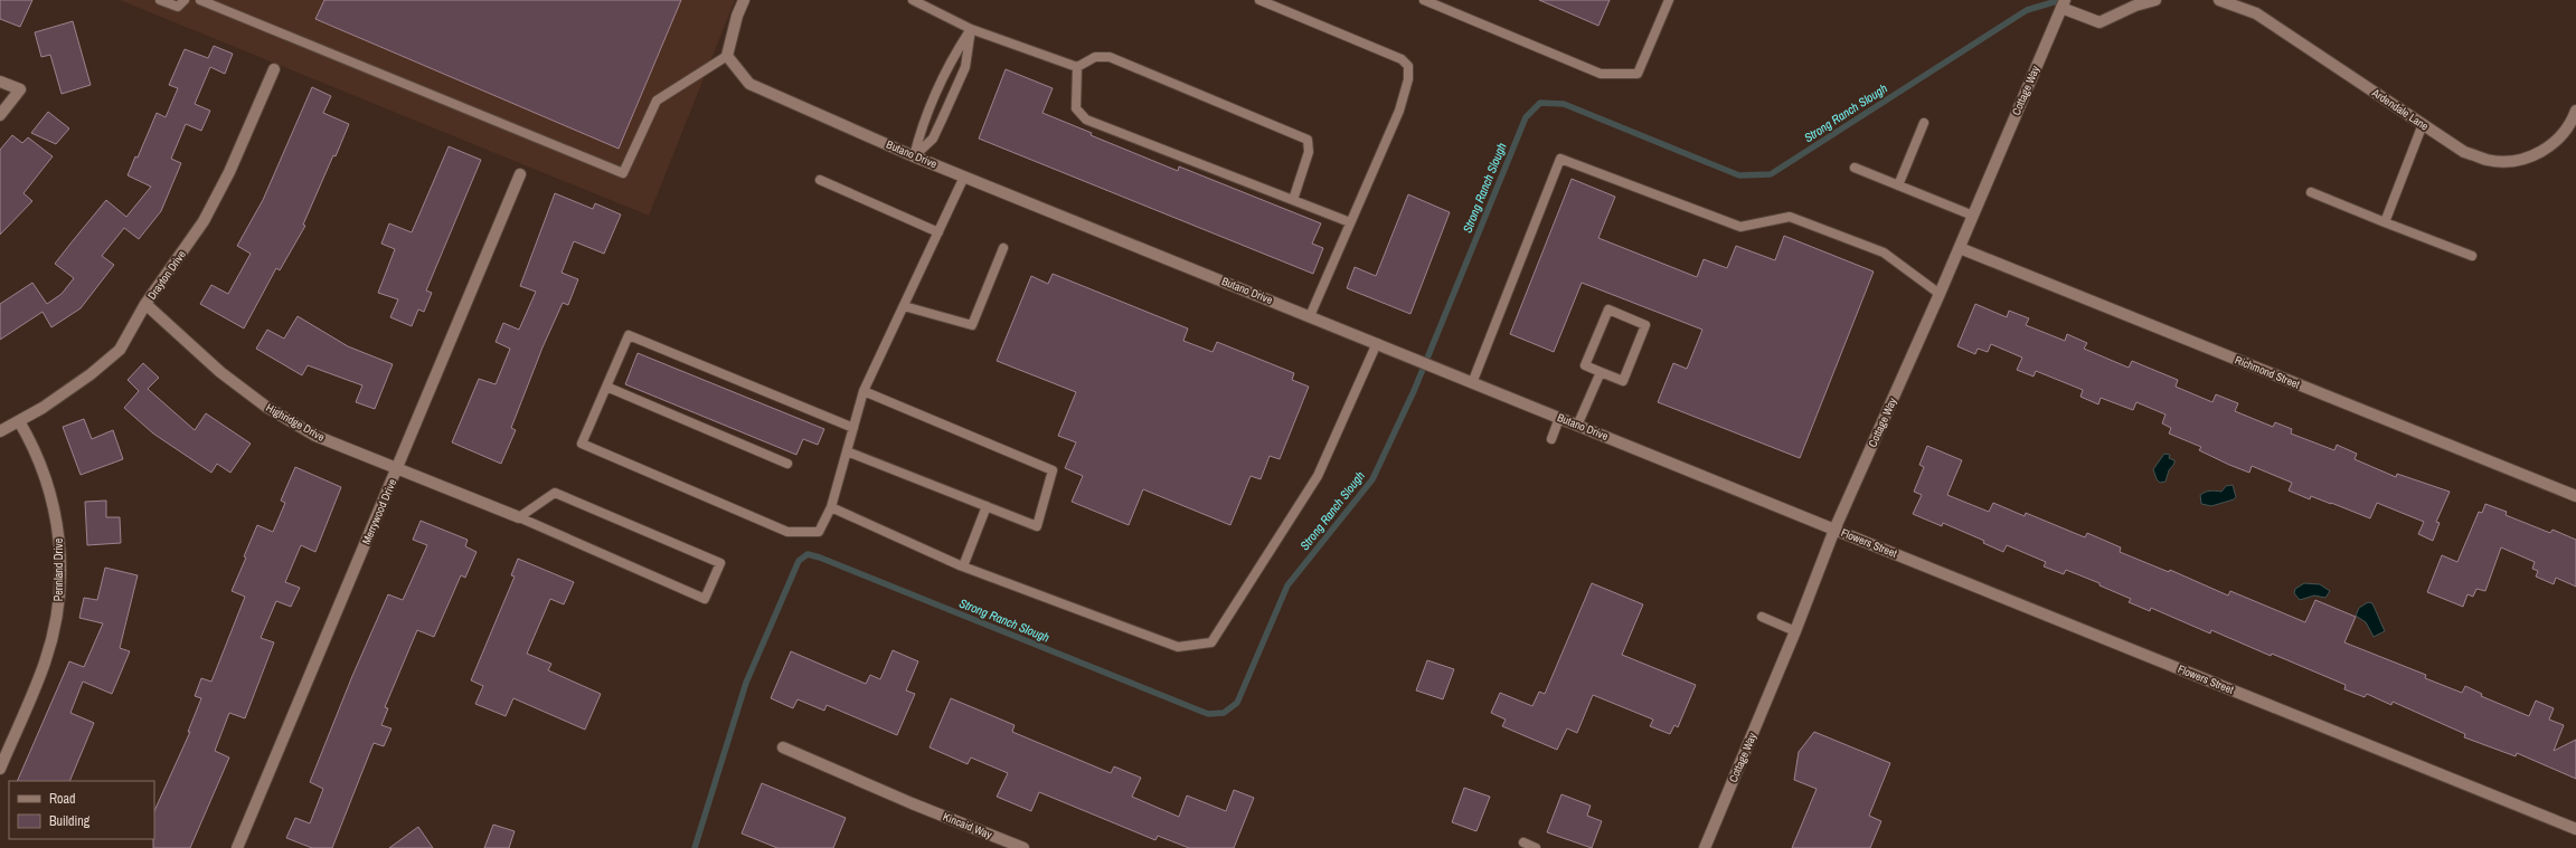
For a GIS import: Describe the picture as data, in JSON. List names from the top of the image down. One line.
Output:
{"streets":{"street":["Cottage Way","Ardendale Lane","Butano Drive","Drayton Drive","Richmond Street","Highridge Drive","Merrywood Drive","Flowers Street","Pennland Drive","Kincaid Way"]},"crossings":[["Cottage Way","Butano Drive"],["Cottage Way","Richmond Street"],["Cottage Way","Flowers Street"],["Butano Drive","Flowers Street"],["Drayton Drive","Highridge Drive"],["Drayton Drive","Pennland Drive"],["Highridge Drive","Merrywood Drive"]],"water":["Strong Ranch Slough"],"legend":["Road","Building"]}
